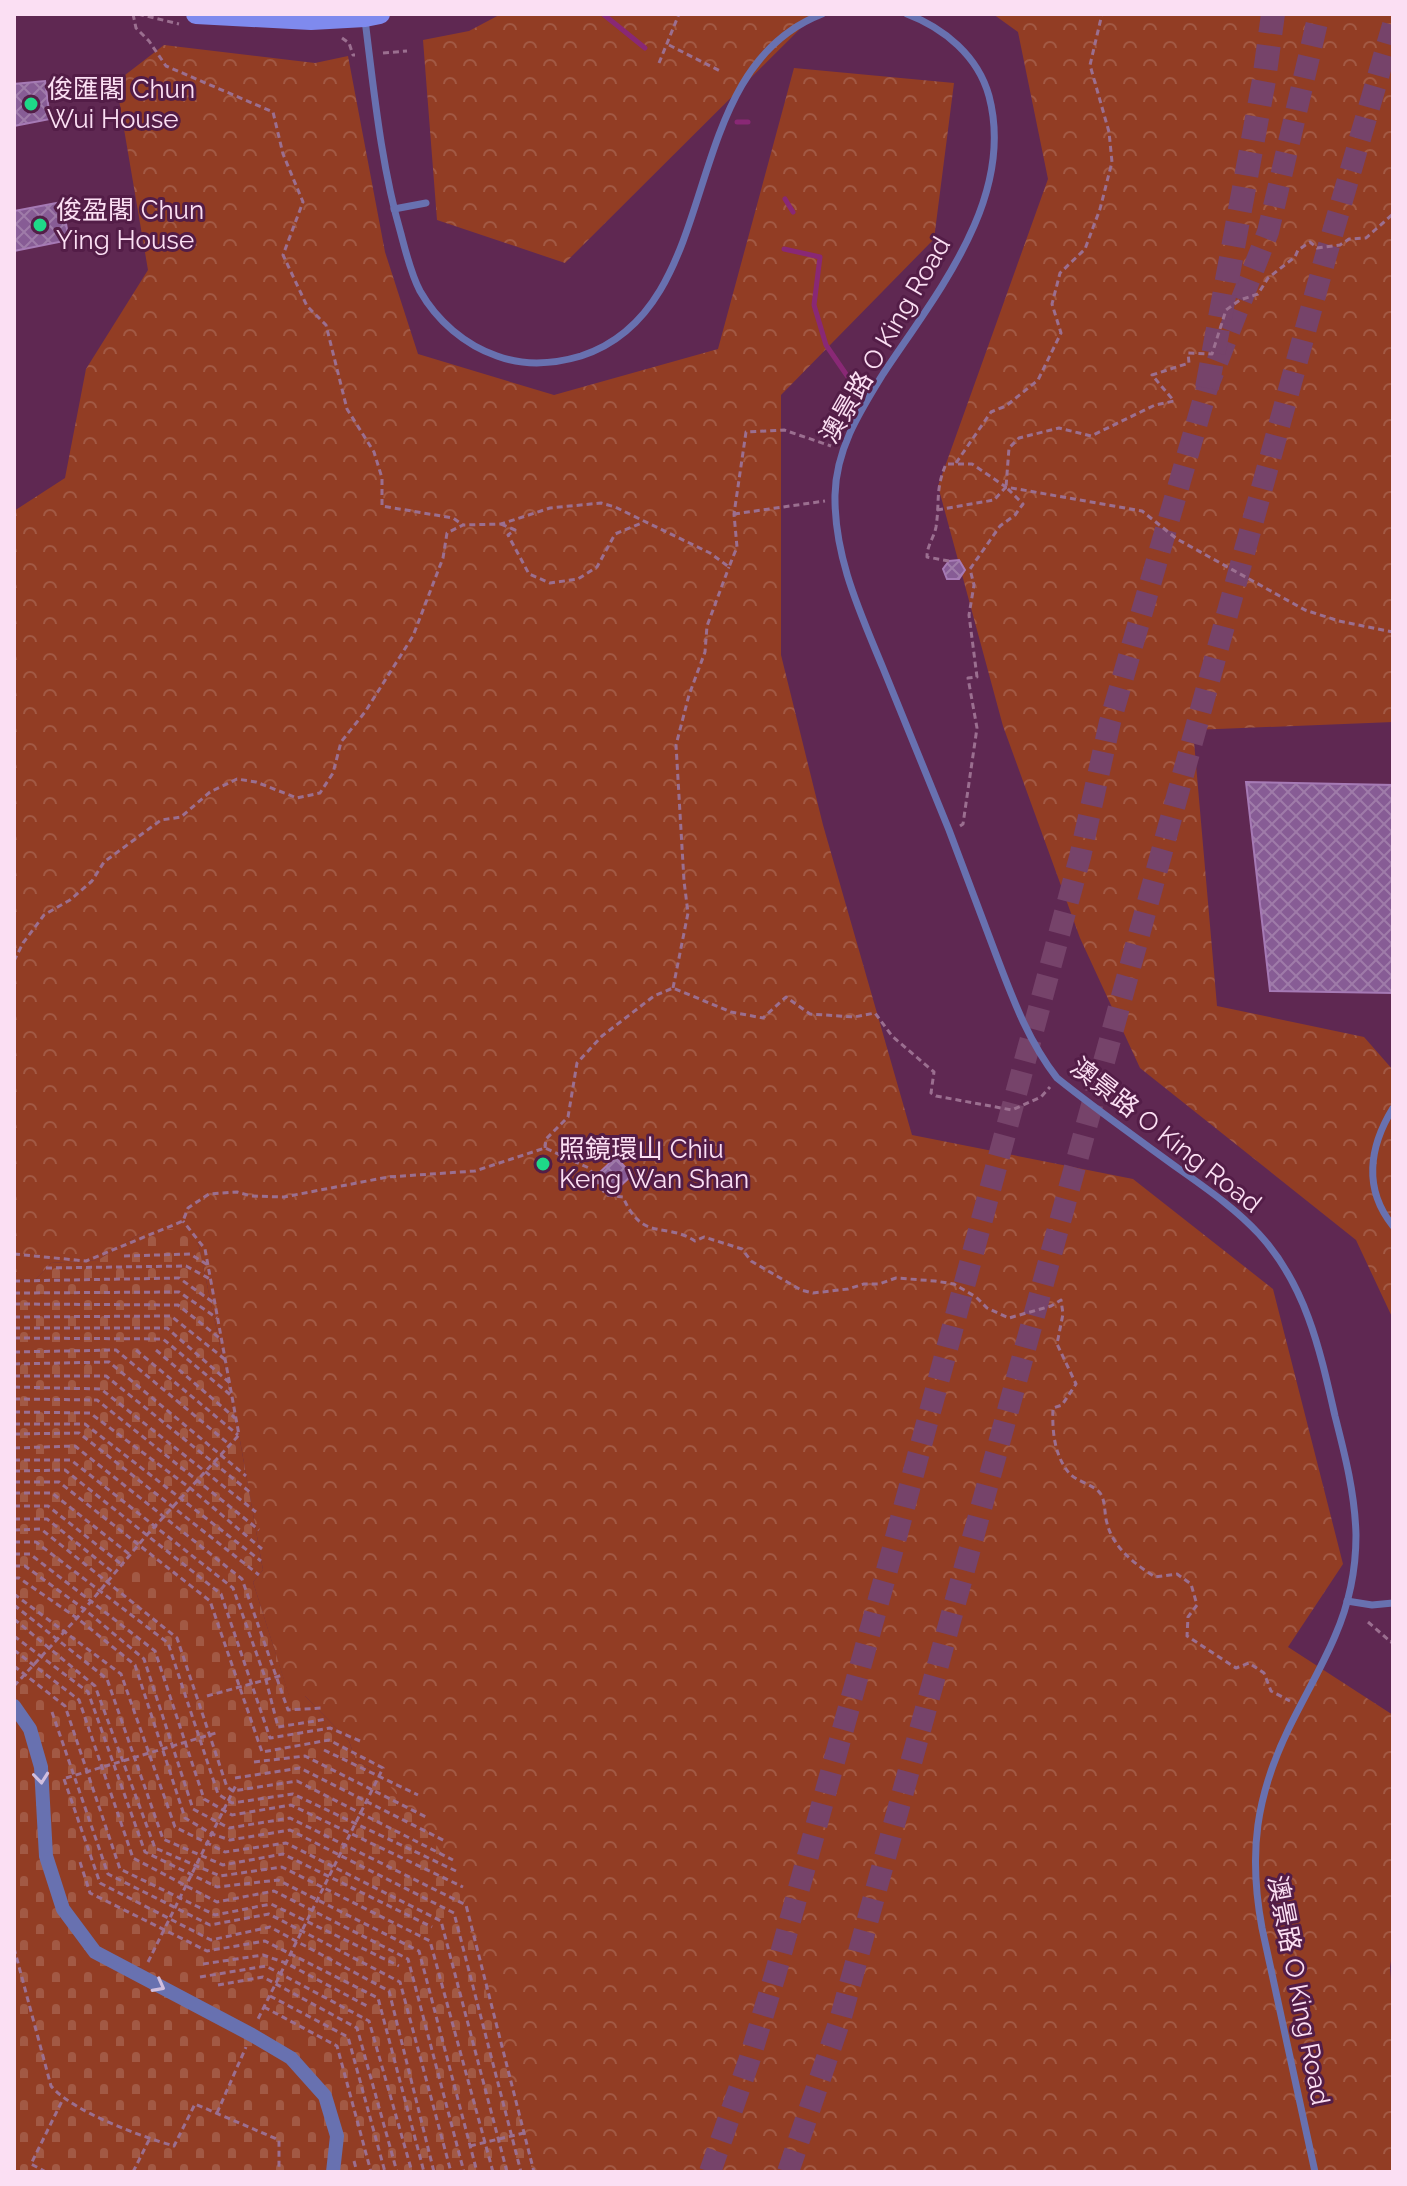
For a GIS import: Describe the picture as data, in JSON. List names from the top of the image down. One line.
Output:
{"streets":{"lane":["澳景路 O King Road"]},"places":["俊匯閣 Chun Wui House","俊盈閣 Chun Ying House","照鏡環山 Chiu Keng Wan Shan"]}
